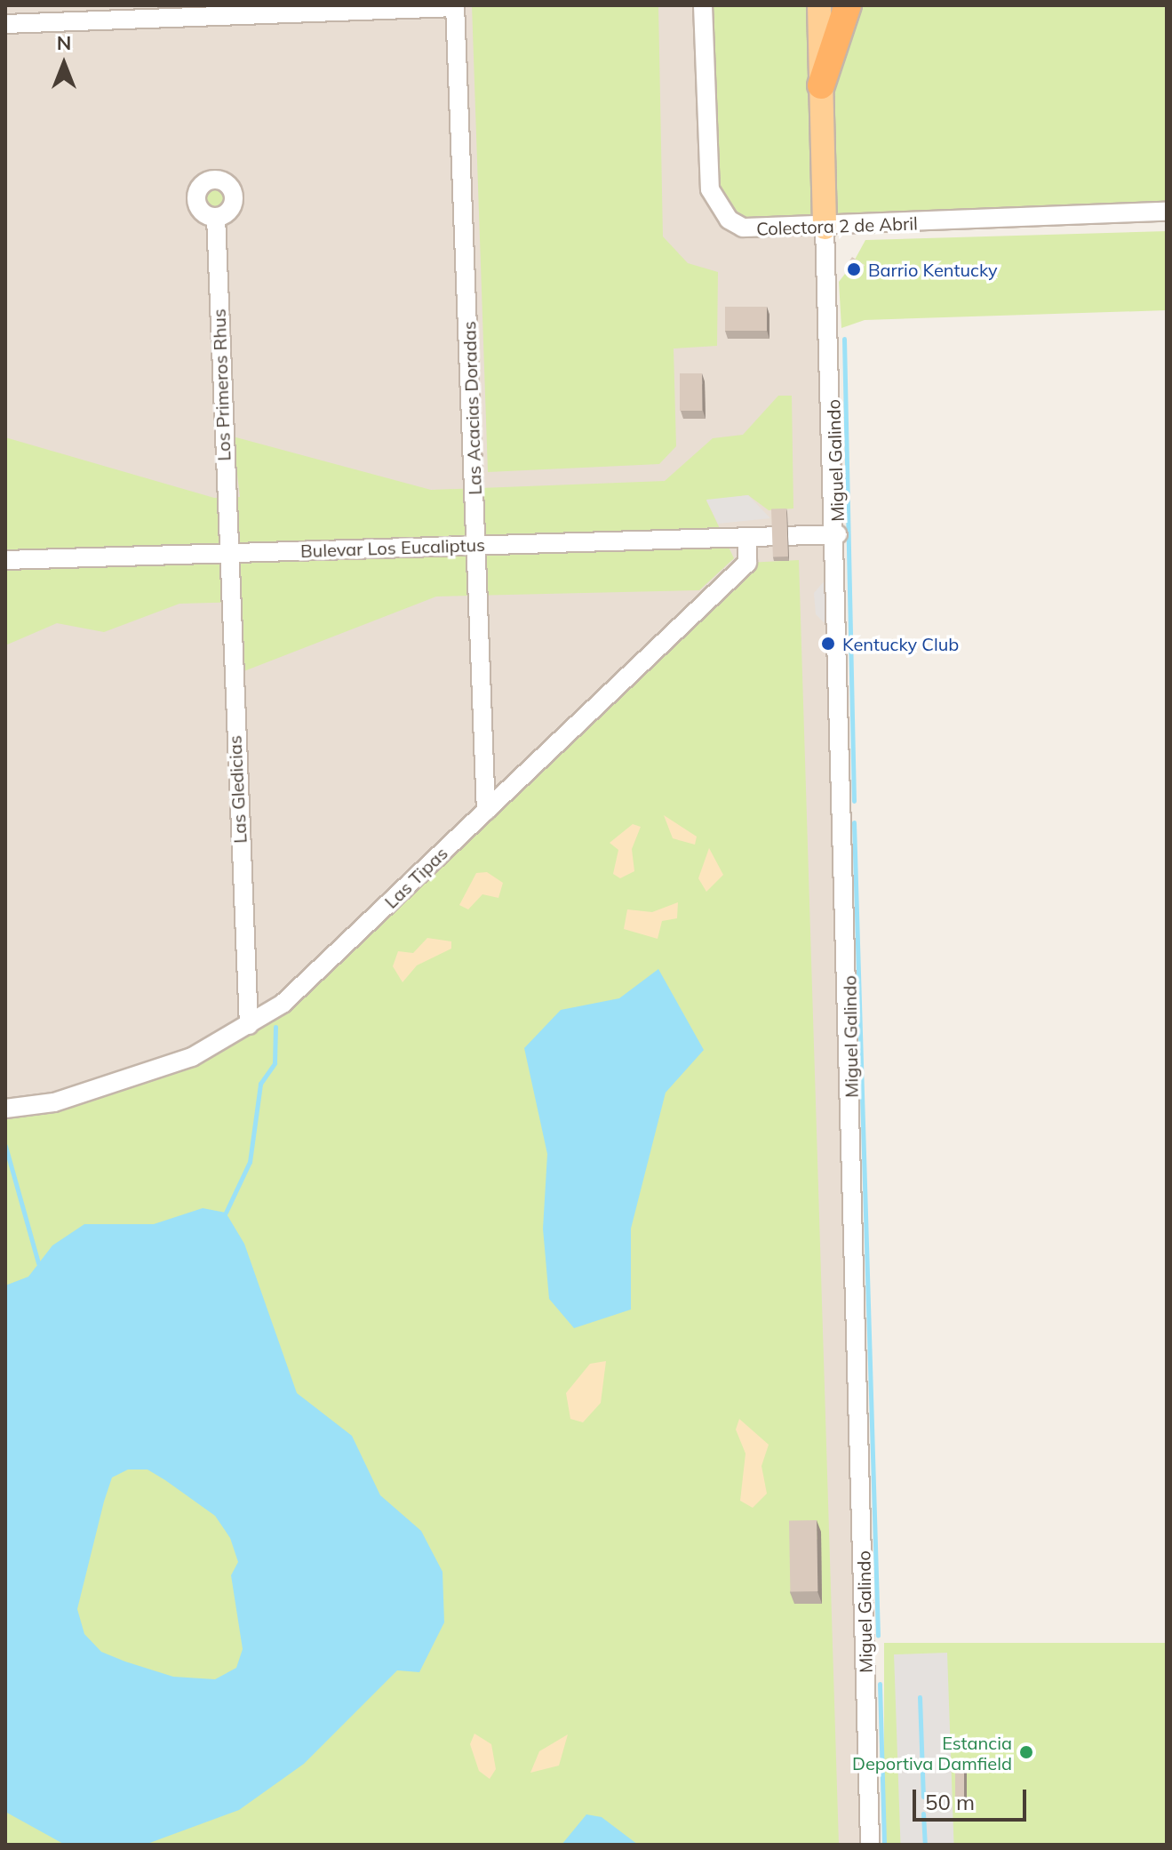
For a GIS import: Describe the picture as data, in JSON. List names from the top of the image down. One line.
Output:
{"streets":{"street":["Colectora 2 de Abril","Los Primeros Rhus","Las Acacias Doradas","Miguel Galindo","Bulevar Los Eucaliptus","Las Gledicias","Las Tipas"]},"crossings":[["Colectora 2 de Abril","Miguel Galindo"],["Los Primeros Rhus","Bulevar Los Eucaliptus"],["Los Primeros Rhus","Las Gledicias"],["Las Acacias Doradas","Bulevar Los Eucaliptus"],["Las Acacias Doradas","Las Tipas"],["Miguel Galindo","Bulevar Los Eucaliptus"],["Bulevar Los Eucaliptus","Las Gledicias"],["Bulevar Los Eucaliptus","Las Tipas"],["Las Gledicias","Las Tipas"]],"places":["Barrio Kentucky","Kentucky Club","Estancia Deportiva Damfield"],"scale_bar":"50 m","north":"top"}
